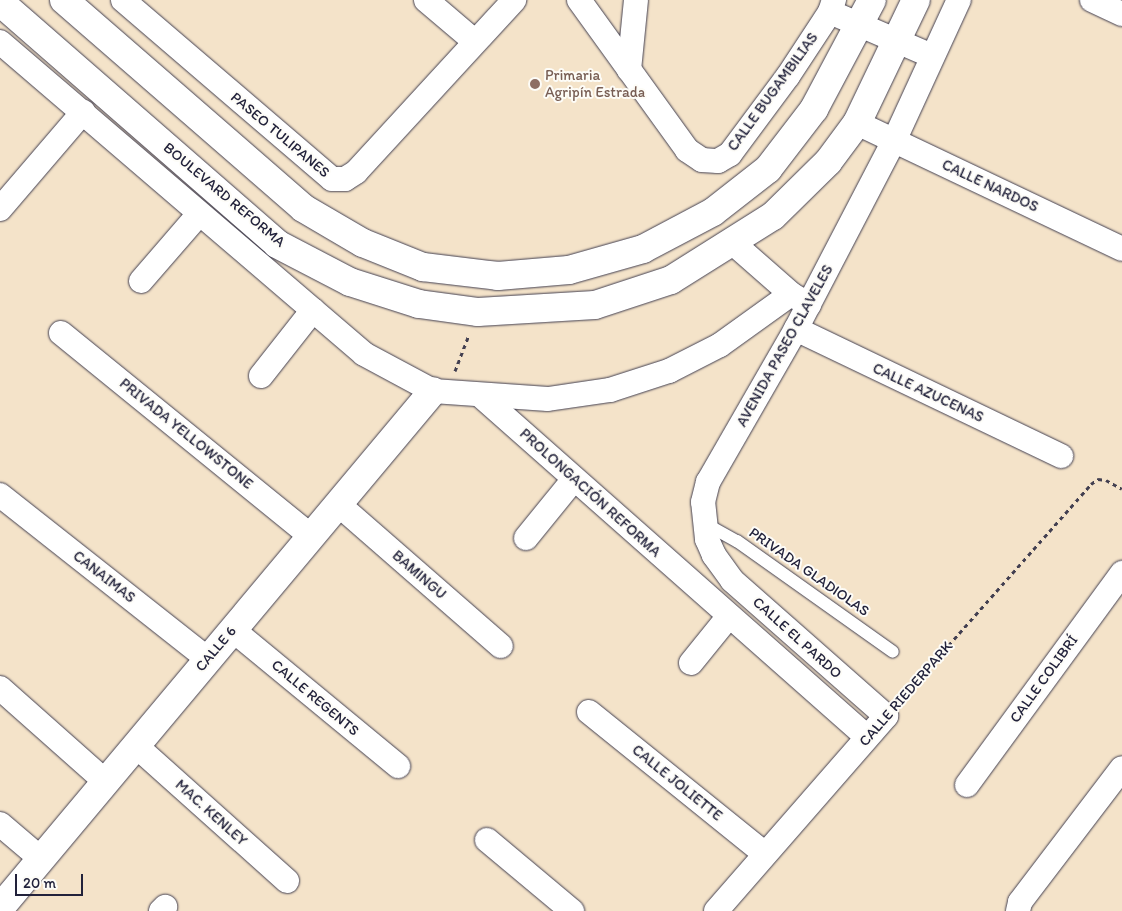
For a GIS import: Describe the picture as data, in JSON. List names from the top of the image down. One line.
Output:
{"streets":{"main road":["BOULEVARD REFORMA","CALLE 6"],"street":["CALLE BUGAMBILIAS","PASEO TULIPANES","CALLE NARDOS","AVENIDA PASEO CLAVELES","CALLE AZUCENAS","PRIVADA YELLOWSTONE","PROLONGACIÓN REFORMA","BAMINGU","CANAIMAS","CALLE EL PARDO","CALLE COLIBRÍ","CALLE RIEDERPARK","CALLE REGENTS","CALLE JOLIETTE","MAC. KENLEY"],"lane":["PRIVADA GLADIOLAS"]},"crossings":[["CALLE NARDOS","BOULEVARD REFORMA"],["CALLE NARDOS","AVENIDA PASEO CLAVELES"],["AVENIDA PASEO CLAVELES","CALLE AZUCENAS"],["AVENIDA PASEO CLAVELES","PRIVADA GLADIOLAS"],["AVENIDA PASEO CLAVELES","CALLE EL PARDO"],["PRIVADA YELLOWSTONE","CALLE 6"],["PROLONGACIÓN REFORMA","CALLE EL PARDO"],["BAMINGU","CALLE 6"],["CANAIMAS","CALLE 6"],["CALLE EL PARDO","CALLE RIEDERPARK"],["CALLE 6","CALLE REGENTS"],["CALLE 6","MAC. KENLEY"],["CALLE RIEDERPARK","CALLE JOLIETTE"]],"places":["Primaria Agripín Estrada"],"scale_bar":"20 m"}
